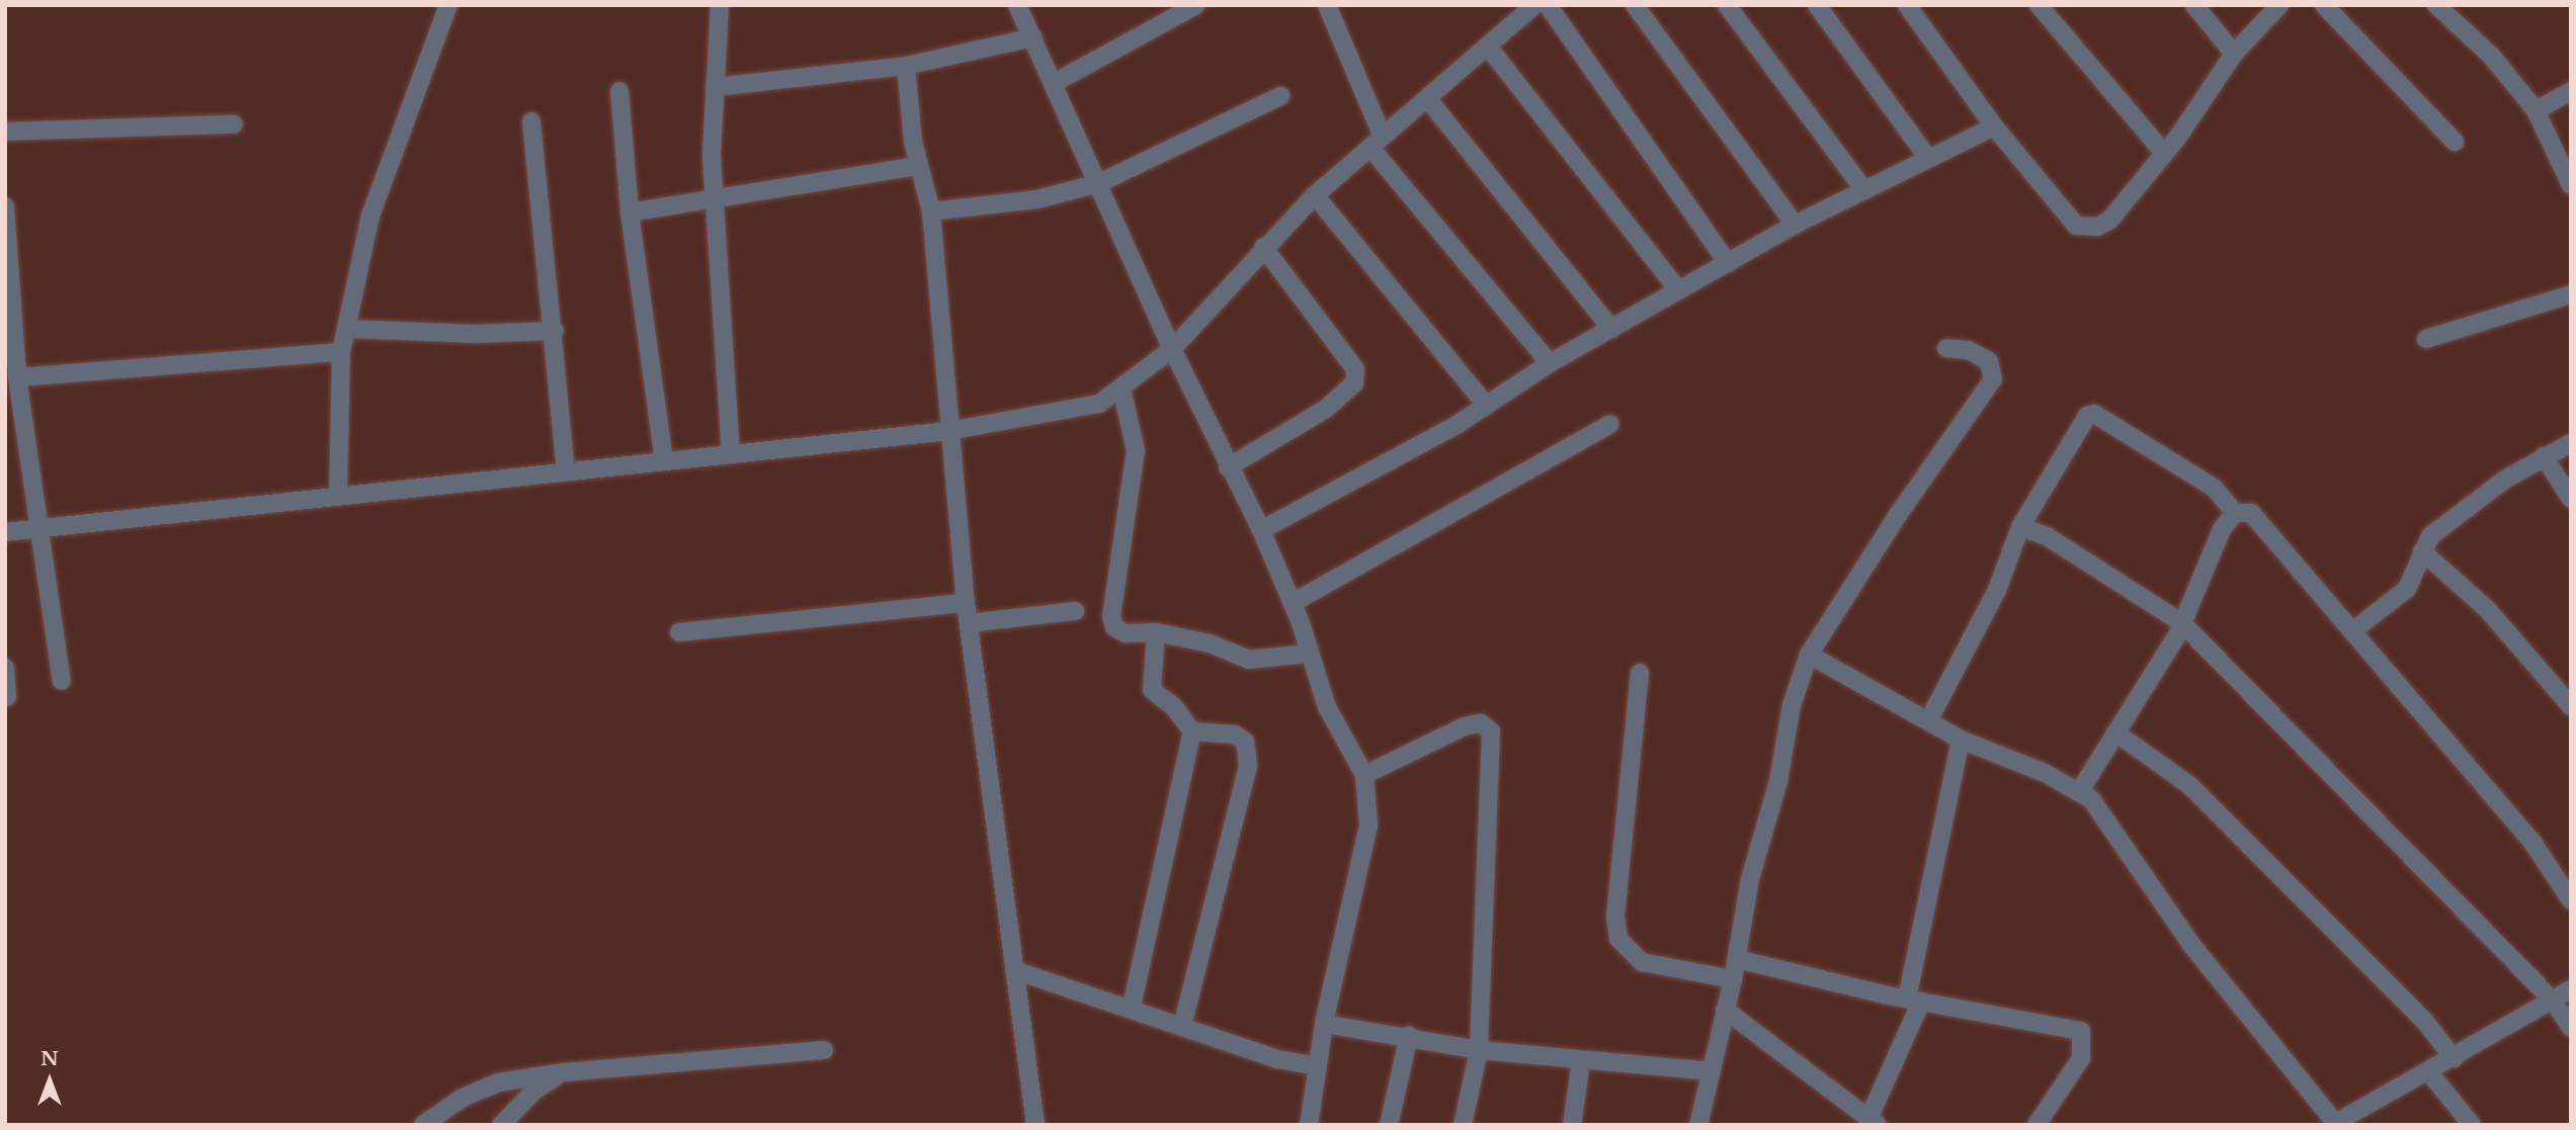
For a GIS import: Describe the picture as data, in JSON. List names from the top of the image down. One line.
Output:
{"north":"top"}
